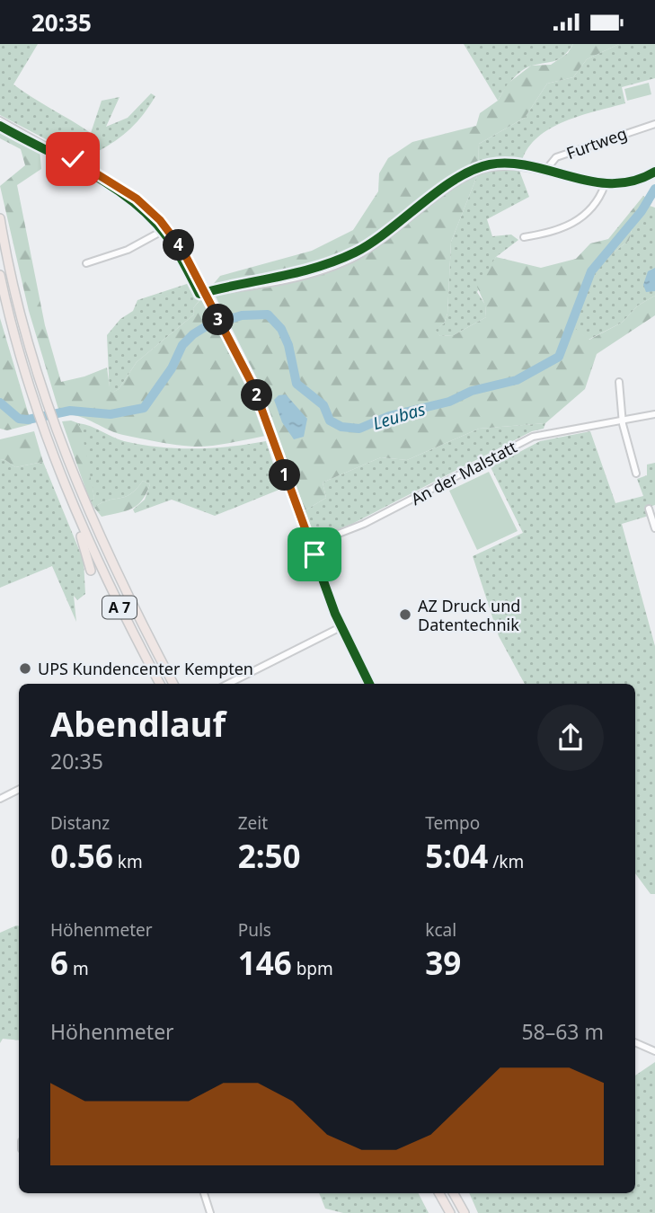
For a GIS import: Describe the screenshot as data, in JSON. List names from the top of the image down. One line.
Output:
{"streets":{"highway":["A 7"],"street":["Furtweg","An der Malstatt"]},"water":["Leubas"],"places":["AZ Druck und Datentechnik","UPS Kundencenter Kempten"],"page":{"status":"20:35","pins":["4","3","2","1"],"heading":["Abendlauf","20:35"],"stats":[["Distanz","0.56 km"],["Zeit","2:50"],["Tempo","5:04 /km"],["Höhenmeter","6 m"],["Puls","146 bpm"],["kcal","39"]],"chart":["Höhenmeter","58–63 m"]}}
